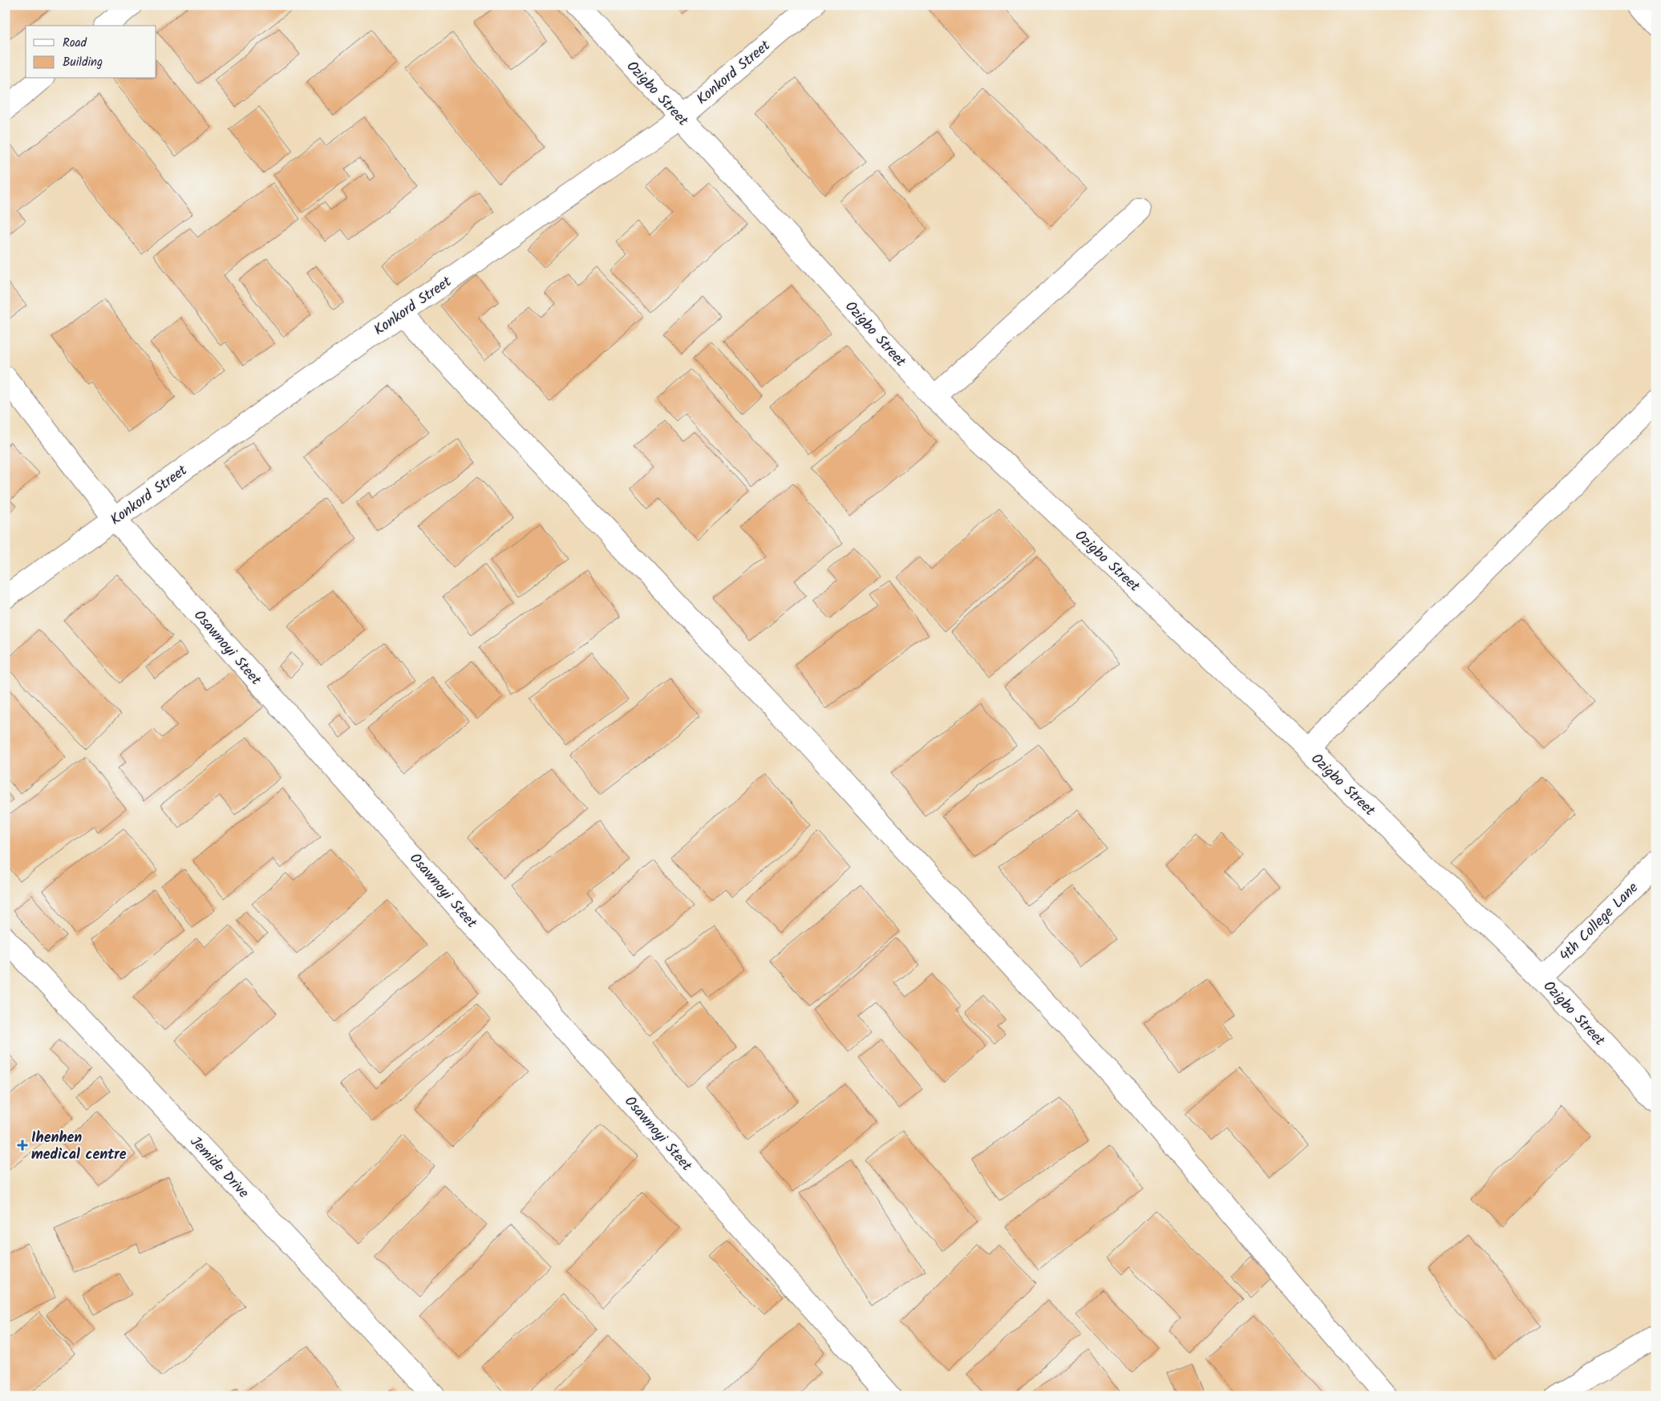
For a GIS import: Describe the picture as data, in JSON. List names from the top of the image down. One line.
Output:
{"streets":{"street":["Konkord Street","Ozigbo Street","Osawnoyi Steet","4th College Lane","Jemide Drive"]},"crossings":[["Konkord Street","Ozigbo Street"],["Konkord Street","Osawnoyi Steet"],["Ozigbo Street","4th College Lane"]],"places":{"health":["Ihenhen medical centre"]},"legend":["Road","Building"]}
